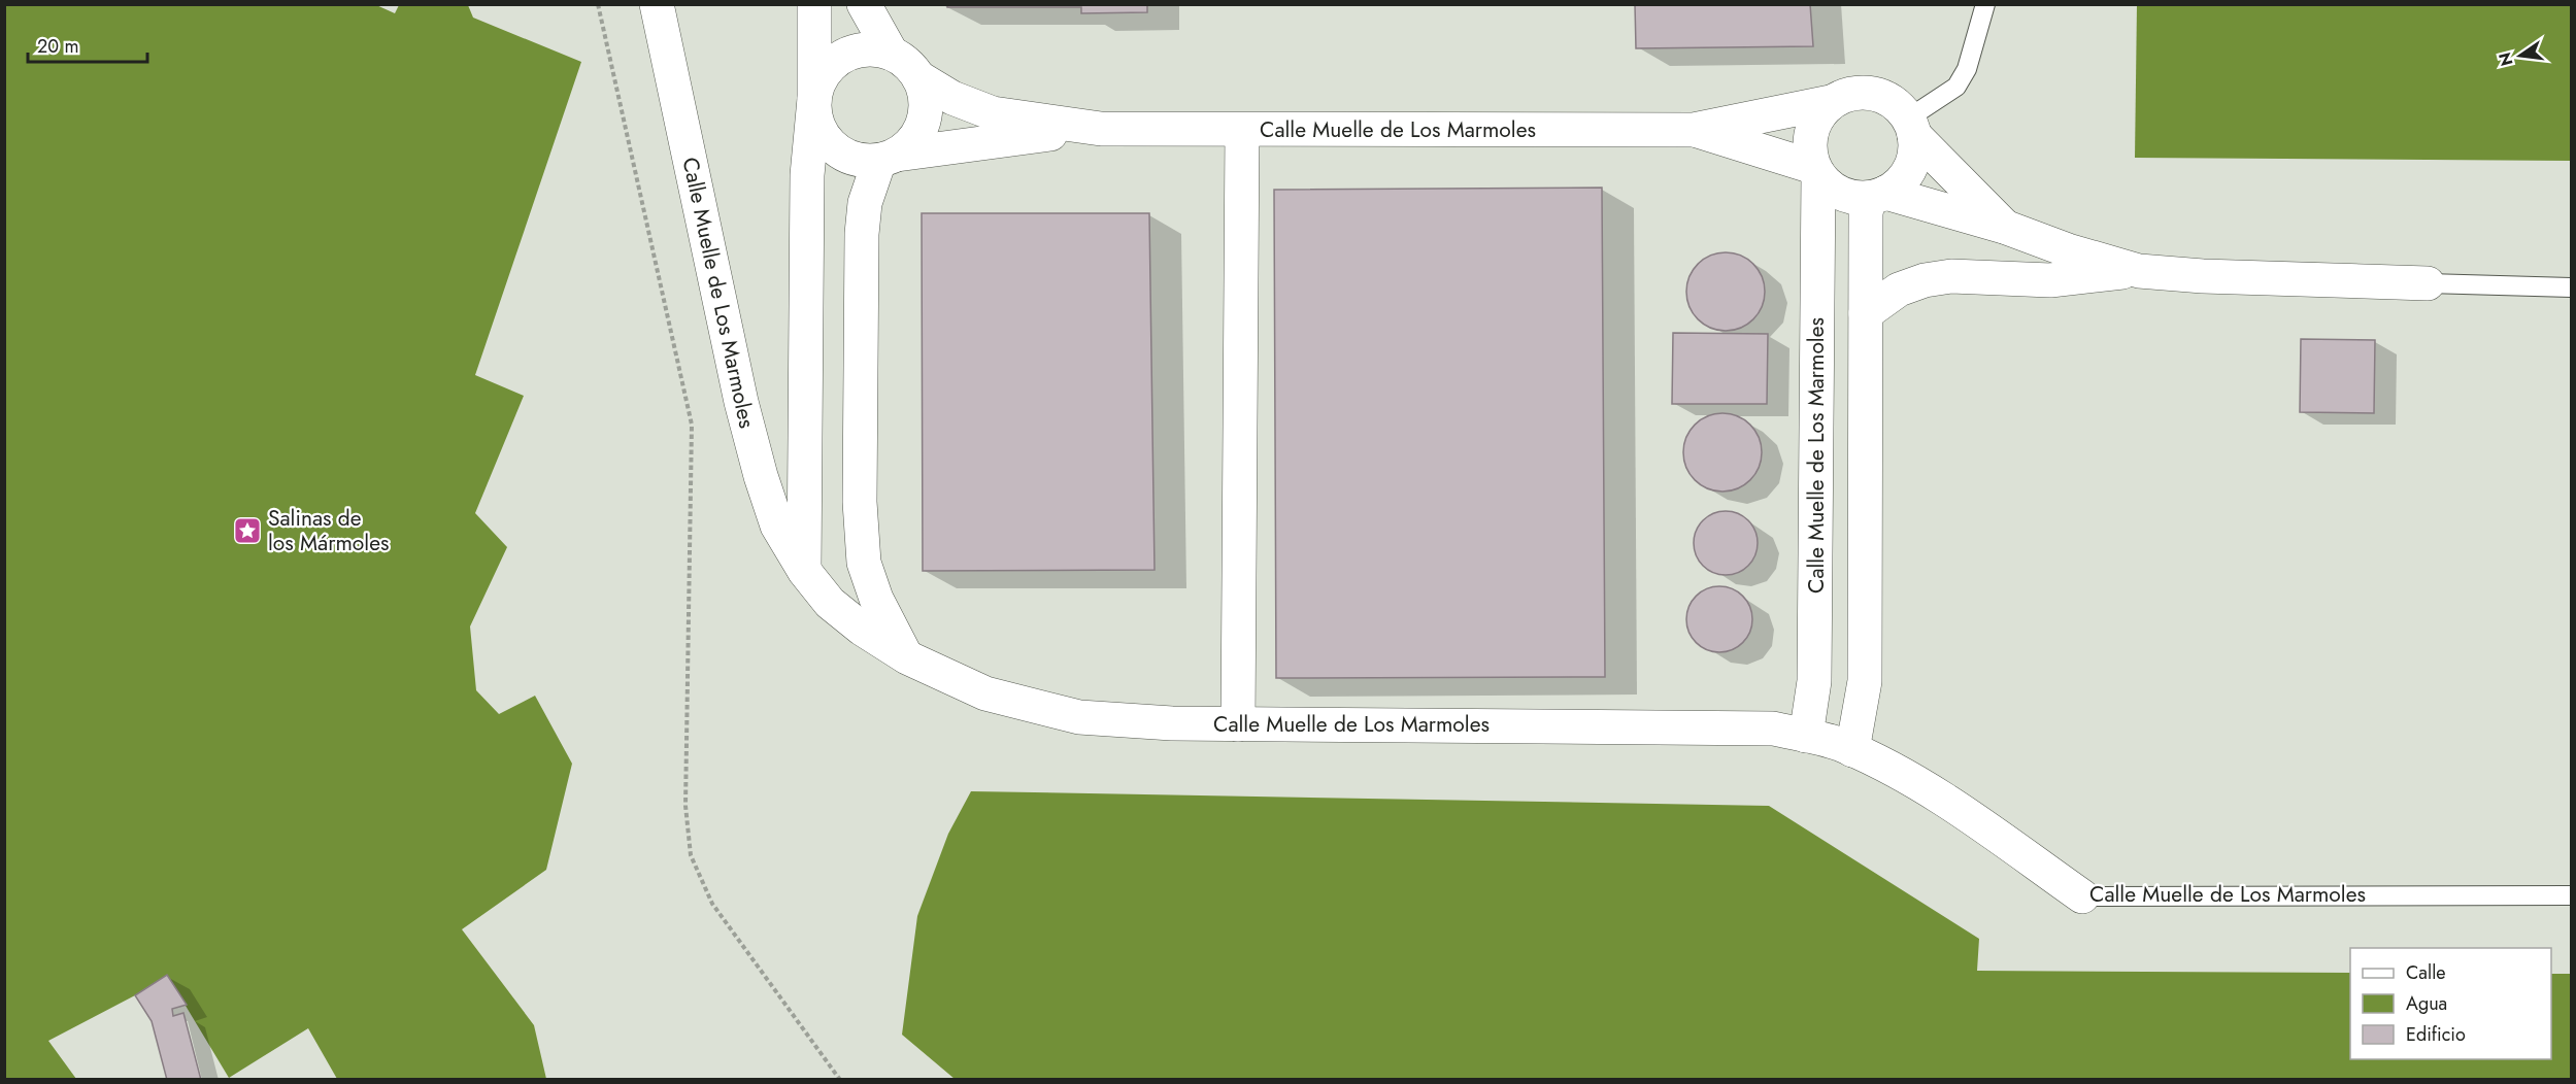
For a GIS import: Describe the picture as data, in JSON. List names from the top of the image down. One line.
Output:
{"streets":{"street":["Calle Muelle de Los Marmoles"]},"places":{"place":["Salinas de los Mármoles"]},"legend":["Calle","Agua","Edificio"],"scale_bar":"20 m","north":"left"}
